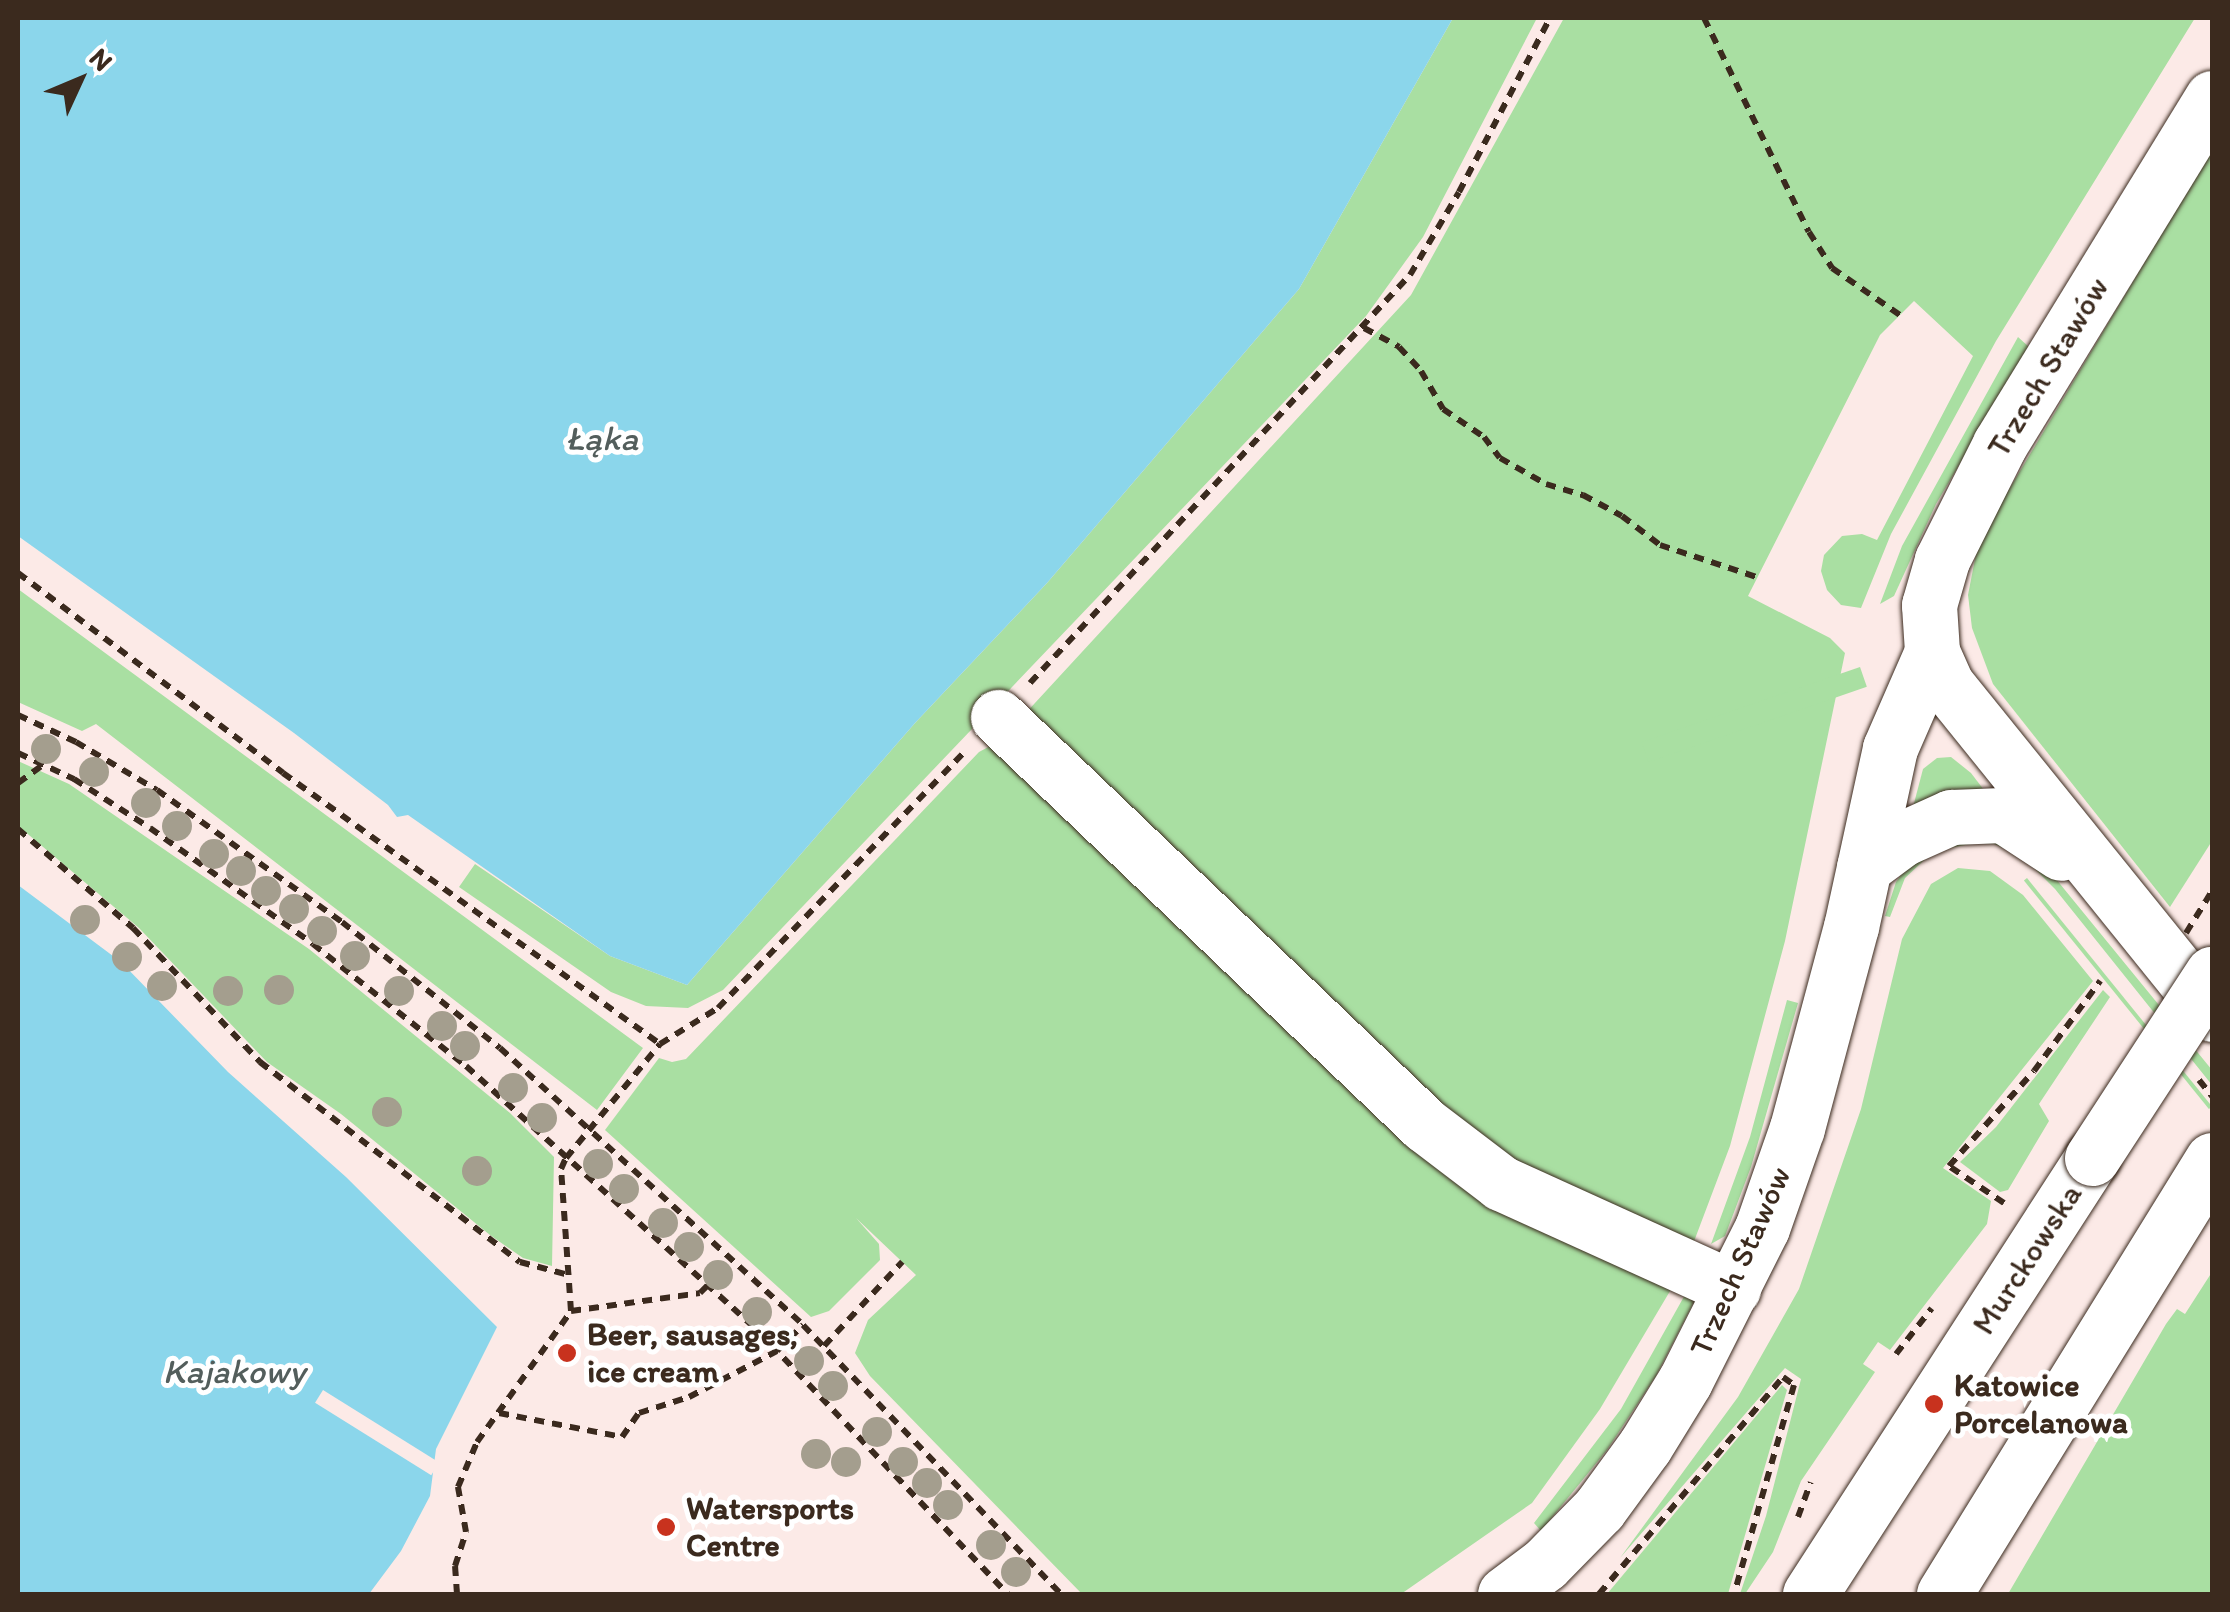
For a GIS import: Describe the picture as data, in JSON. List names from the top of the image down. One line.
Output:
{"streets":{"main road":["Trzech Stawów","Murckowska"]},"water":["Łąka","Kajakowy"],"places":["Beer, sausages, ice cream","Katowice Porcelanowa","Watersports Centre"],"north":"top right"}
